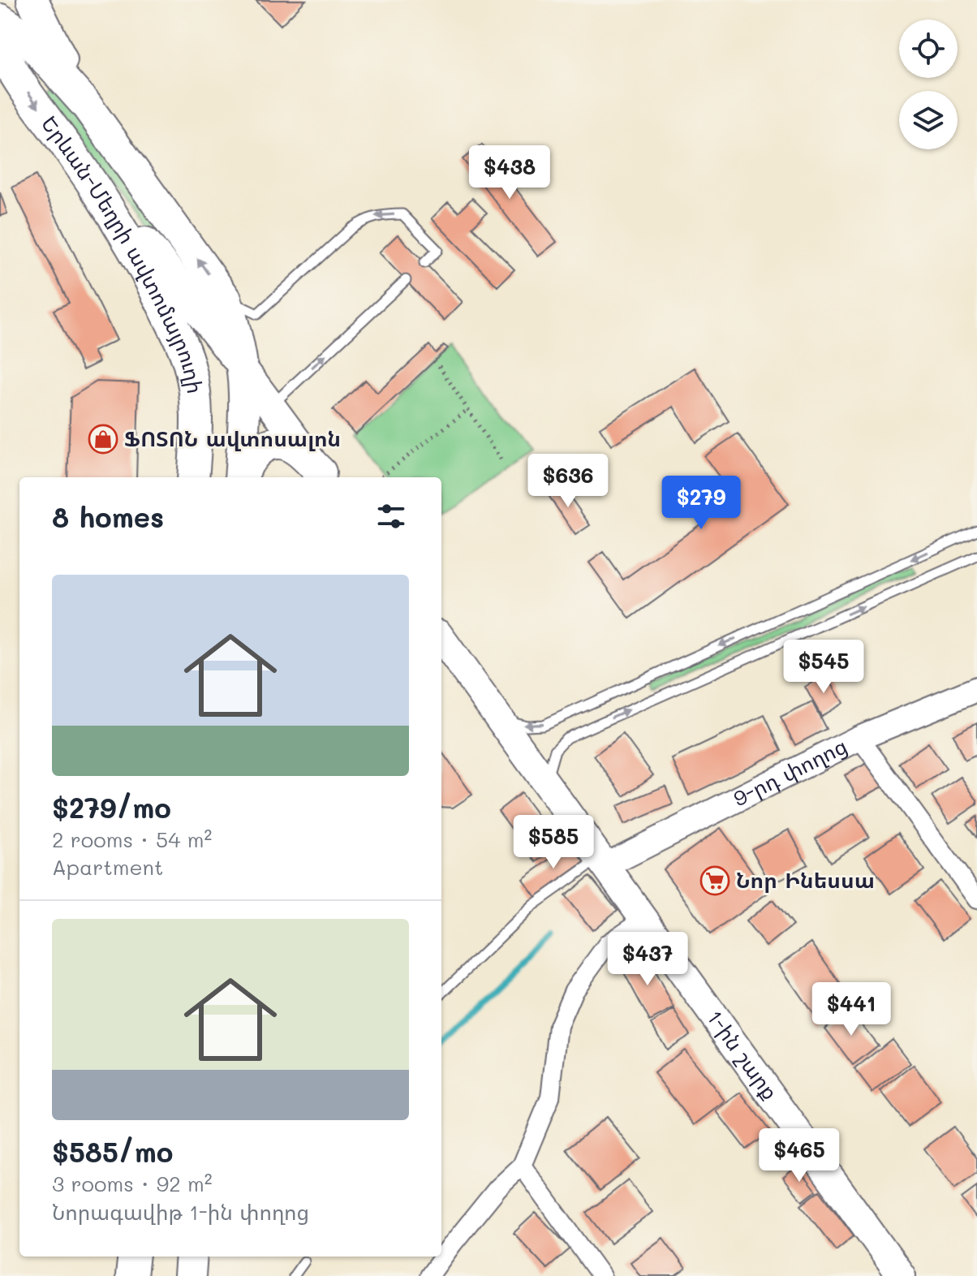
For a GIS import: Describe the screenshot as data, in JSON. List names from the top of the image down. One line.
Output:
{"streets":{"highway":["Երևան-Մեղրի ավտոմայրուղի"],"main road":["1-ին շարք"],"street":["9-րդ փողոց"]},"crossings":[["9-րդ փողոց","1-ին շարք"]],"places":{"shop":["ՖՈՏՈՆ ավտոսալոն"],"supermarket":["Նոր Ինեսսա"]},"page":{"price":["$438","$636","$279","$545","$585","$437","$441","$465"],"heading":"8 homes","list":[{"name":"$279/mo","note":"2 rooms · 54 m² · Apartment"},{"name":"$585/mo","note":"3 rooms · 92 m² · Նորագավիթ 1-ին փողոց"}]}}
